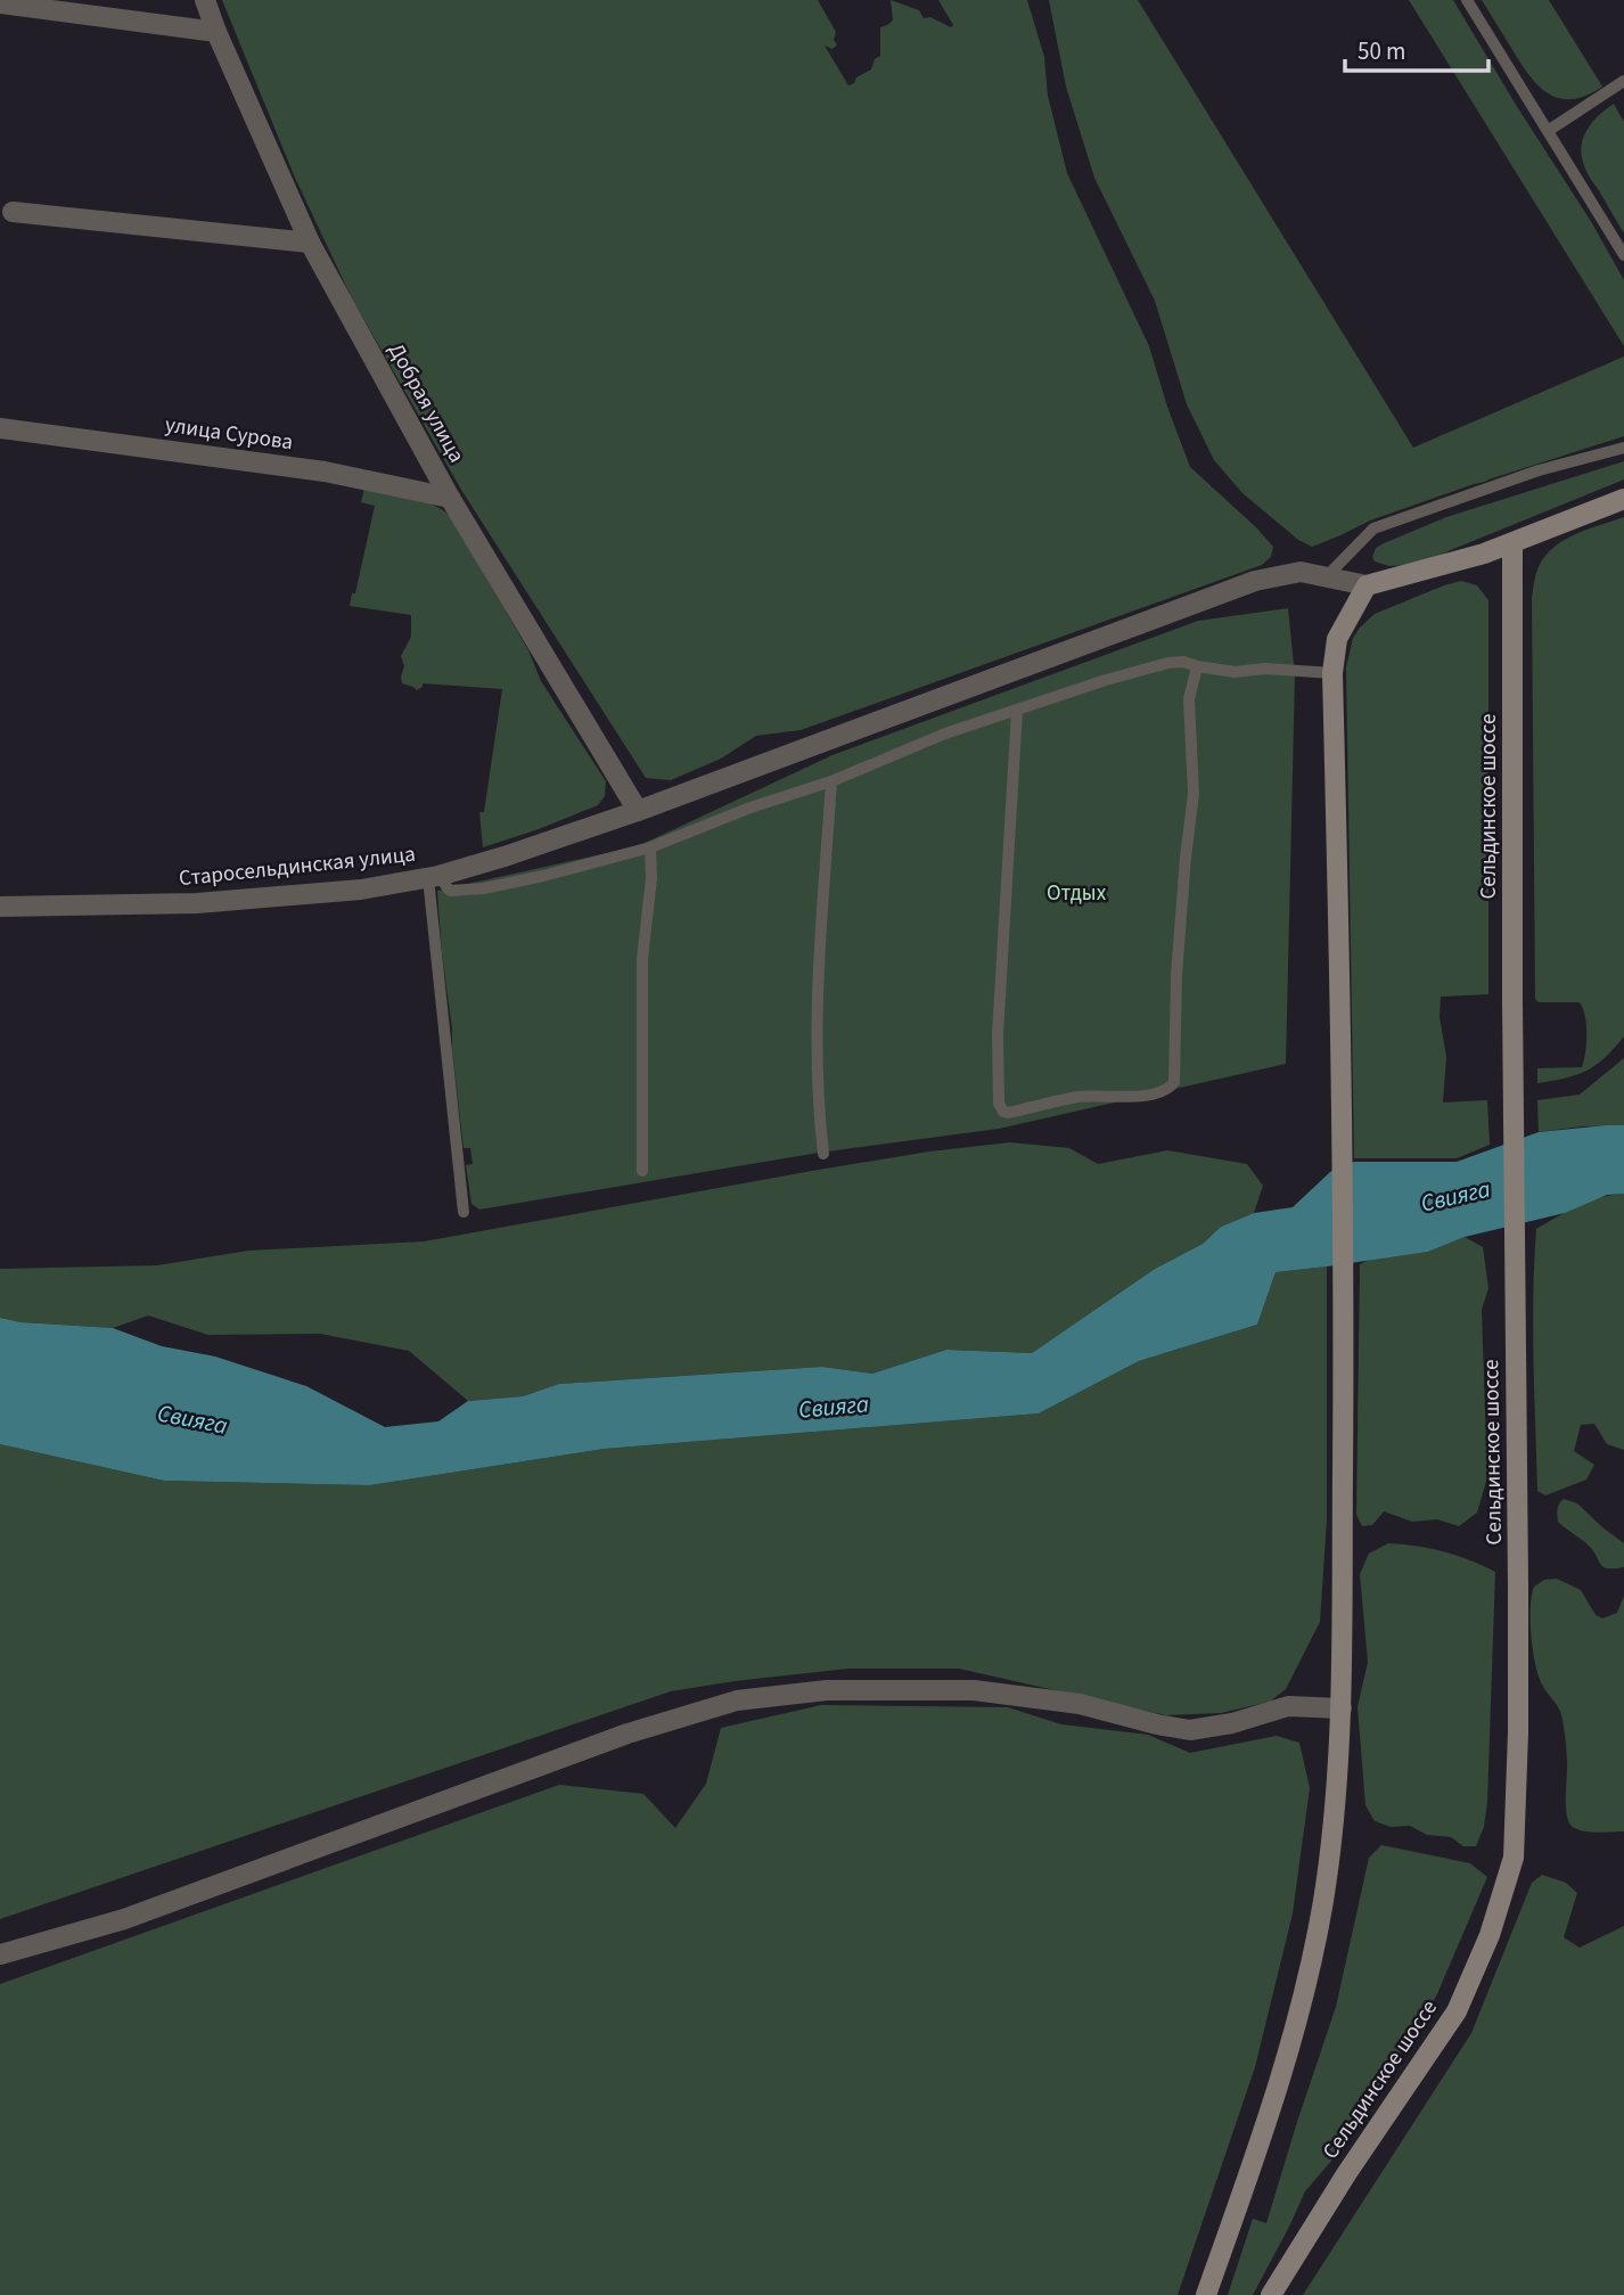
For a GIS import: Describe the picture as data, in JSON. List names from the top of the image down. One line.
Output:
{"streets":{"main road":["Сельдинское шоссе"],"street":["Добрая улица","улица Сурова","Старосельдинская улица"]},"crossings":[["Добрая улица","улица Сурова"],["Добрая улица","Старосельдинская улица"]],"water":["Свияга"],"parks":["Отдых"],"scale_bar":"50 m"}
